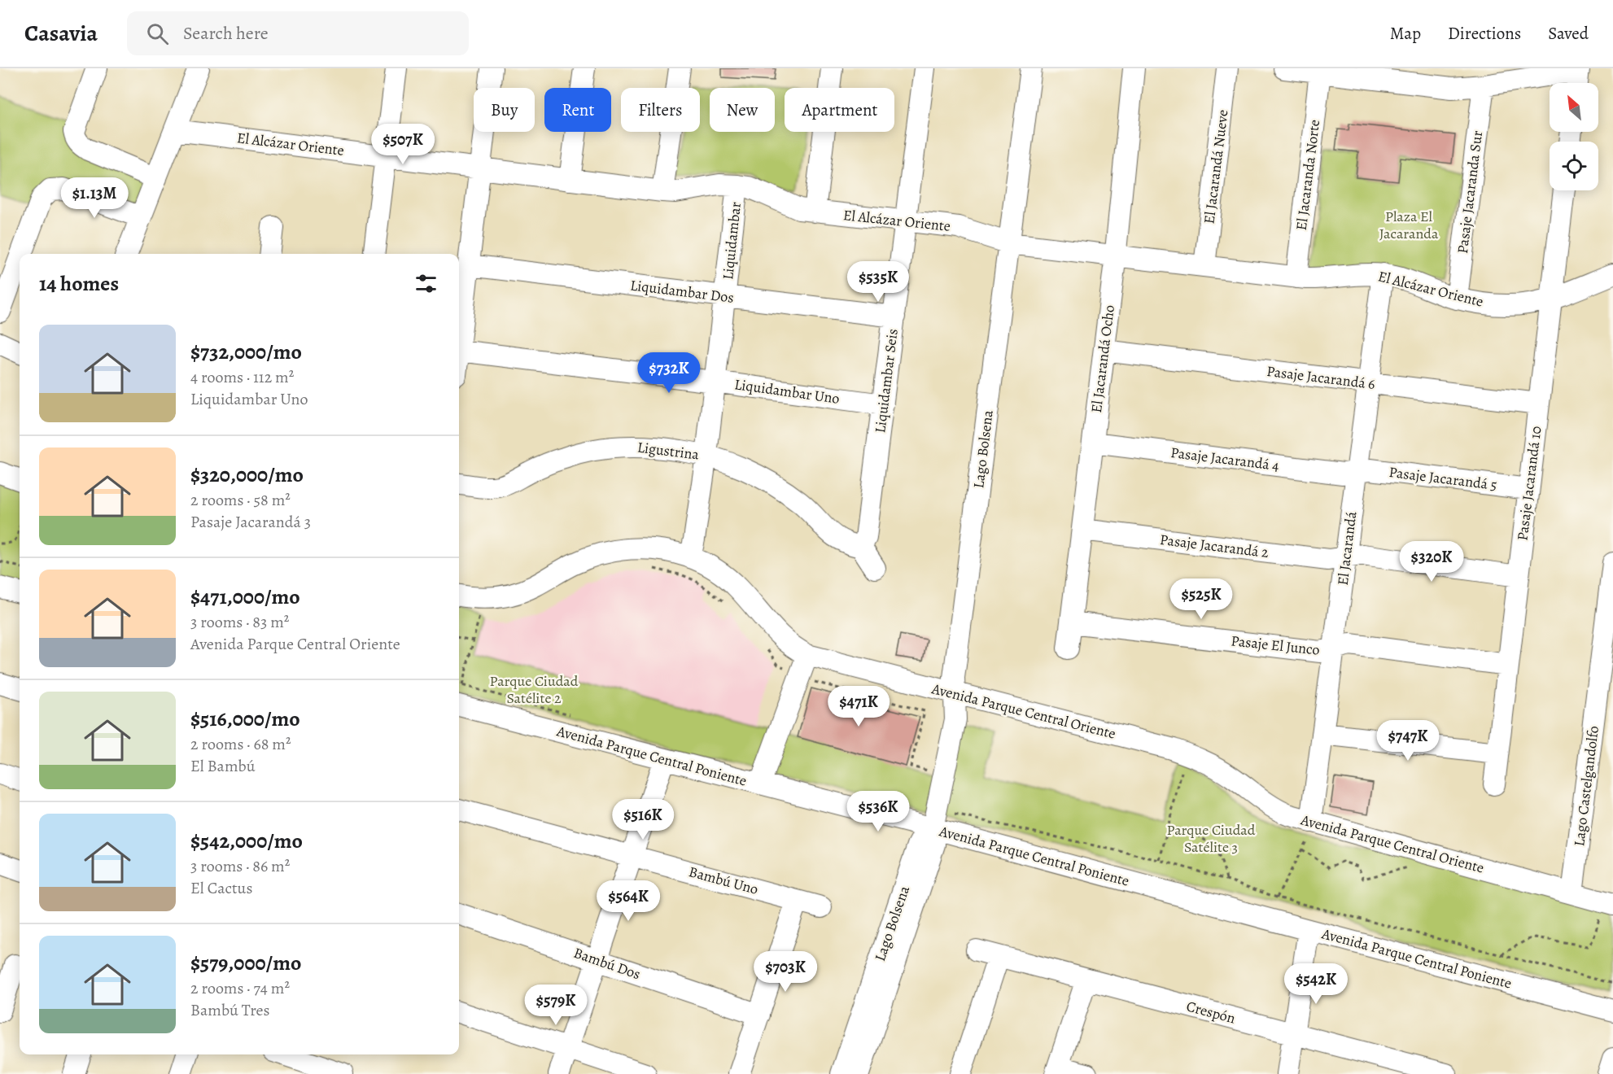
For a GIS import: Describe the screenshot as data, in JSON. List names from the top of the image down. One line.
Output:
{"streets":{"street":["El Alcázar Oriente","El Jacarandá Nueve","El Jacaranda Norte","Pasaje Jacaranda Sur","Liquidambar","Liquidambar Dos","El Jacarandá Ocho","Pasaje Jacarandá 6","Liquidambar Seis","Liquidambar Uno","Lago Bolsena","Ligustrina","Pasaje Jacarandá 4","Pasaje Jacarandá 5","Pasaje Jacarandá 10","Pasaje Jacarandá 2","El Jacarandá","Pasaje El Junco","Avenida Parque Central Oriente","Avenida Parque Central Poniente","Lago Castelgandolfo","Bambú Uno","Bambú Dos","Crespón"]},"crossings":[["El Alcázar Oriente","El Jacarandá Nueve"],["El Alcázar Oriente","El Jacaranda Norte"],["El Alcázar Oriente","Pasaje Jacaranda Sur"],["El Alcázar Oriente","Liquidambar"],["El Alcázar Oriente","El Jacarandá Ocho"],["El Alcázar Oriente","Liquidambar Seis"],["El Alcázar Oriente","Lago Bolsena"],["El Alcázar Oriente","Pasaje Jacarandá 10"],["El Alcázar Oriente","El Jacarandá"],["Liquidambar","Liquidambar Dos"],["Liquidambar","Liquidambar Uno"],["Liquidambar","Ligustrina"],["Liquidambar","Avenida Parque Central Oriente"],["Liquidambar Dos","Liquidambar Seis"],["El Jacarandá Ocho","Pasaje Jacarandá 6"],["El Jacarandá Ocho","Pasaje Jacarandá 4"],["El Jacarandá Ocho","Pasaje Jacarandá 2"],["El Jacarandá Ocho","Pasaje El Junco"],["Pasaje Jacarandá 6","Pasaje Jacarandá 10"],["Pasaje Jacarandá 6","El Jacarandá"],["Liquidambar Seis","Liquidambar Uno"],["Liquidambar Seis","Ligustrina"],["Lago Bolsena","Avenida Parque Central Oriente"],["Lago Bolsena","Avenida Parque Central Poniente"],["Pasaje Jacarandá 4","Pasaje Jacarandá 5"],["Pasaje Jacarandá 4","El Jacarandá"],["Pasaje Jacarandá 5","Pasaje Jacarandá 10"],["Pasaje Jacarandá 5","El Jacarandá"],["Pasaje Jacarandá 10","Pasaje Jacarandá 2"],["Pasaje Jacarandá 10","Pasaje El Junco"],["Pasaje Jacarandá 2","El Jacarandá"],["El Jacarandá","Pasaje El Junco"],["El Jacarandá","Avenida Parque Central Oriente"],["Avenida Parque Central Oriente","Lago Castelgandolfo"]],"parks":["Plaza El Jacaranda","Parque Ciudad Satélite 2","Parque Ciudad Satélite 3"],"north":"top left","page":{"header":"Casavia","search":"Search here","nav":["Map","Directions","Saved"],"chip":["Buy","Rent","Filters","New","Apartment"],"price":["$507K","$1.13M","$535K","$732K","$320K","$525K","$471K","$747K","$536K","$516K","$564K","$703K","$542K","$579K"],"heading":"14 homes","list":[{"name":"$732,000/mo","note":"4 rooms · 112 m² · Liquidambar Uno"},{"name":"$320,000/mo","note":"2 rooms · 58 m² · Pasaje Jacarandá 3"},{"name":"$471,000/mo","note":"3 rooms · 83 m² · Avenida Parque Central Oriente"},{"name":"$516,000/mo","note":"2 rooms · 68 m² · El Bambú"},{"name":"$542,000/mo","note":"3 rooms · 86 m² · El Cactus"},{"name":"$579,000/mo","note":"2 rooms · 74 m² · Bambú Tres"}]}}
